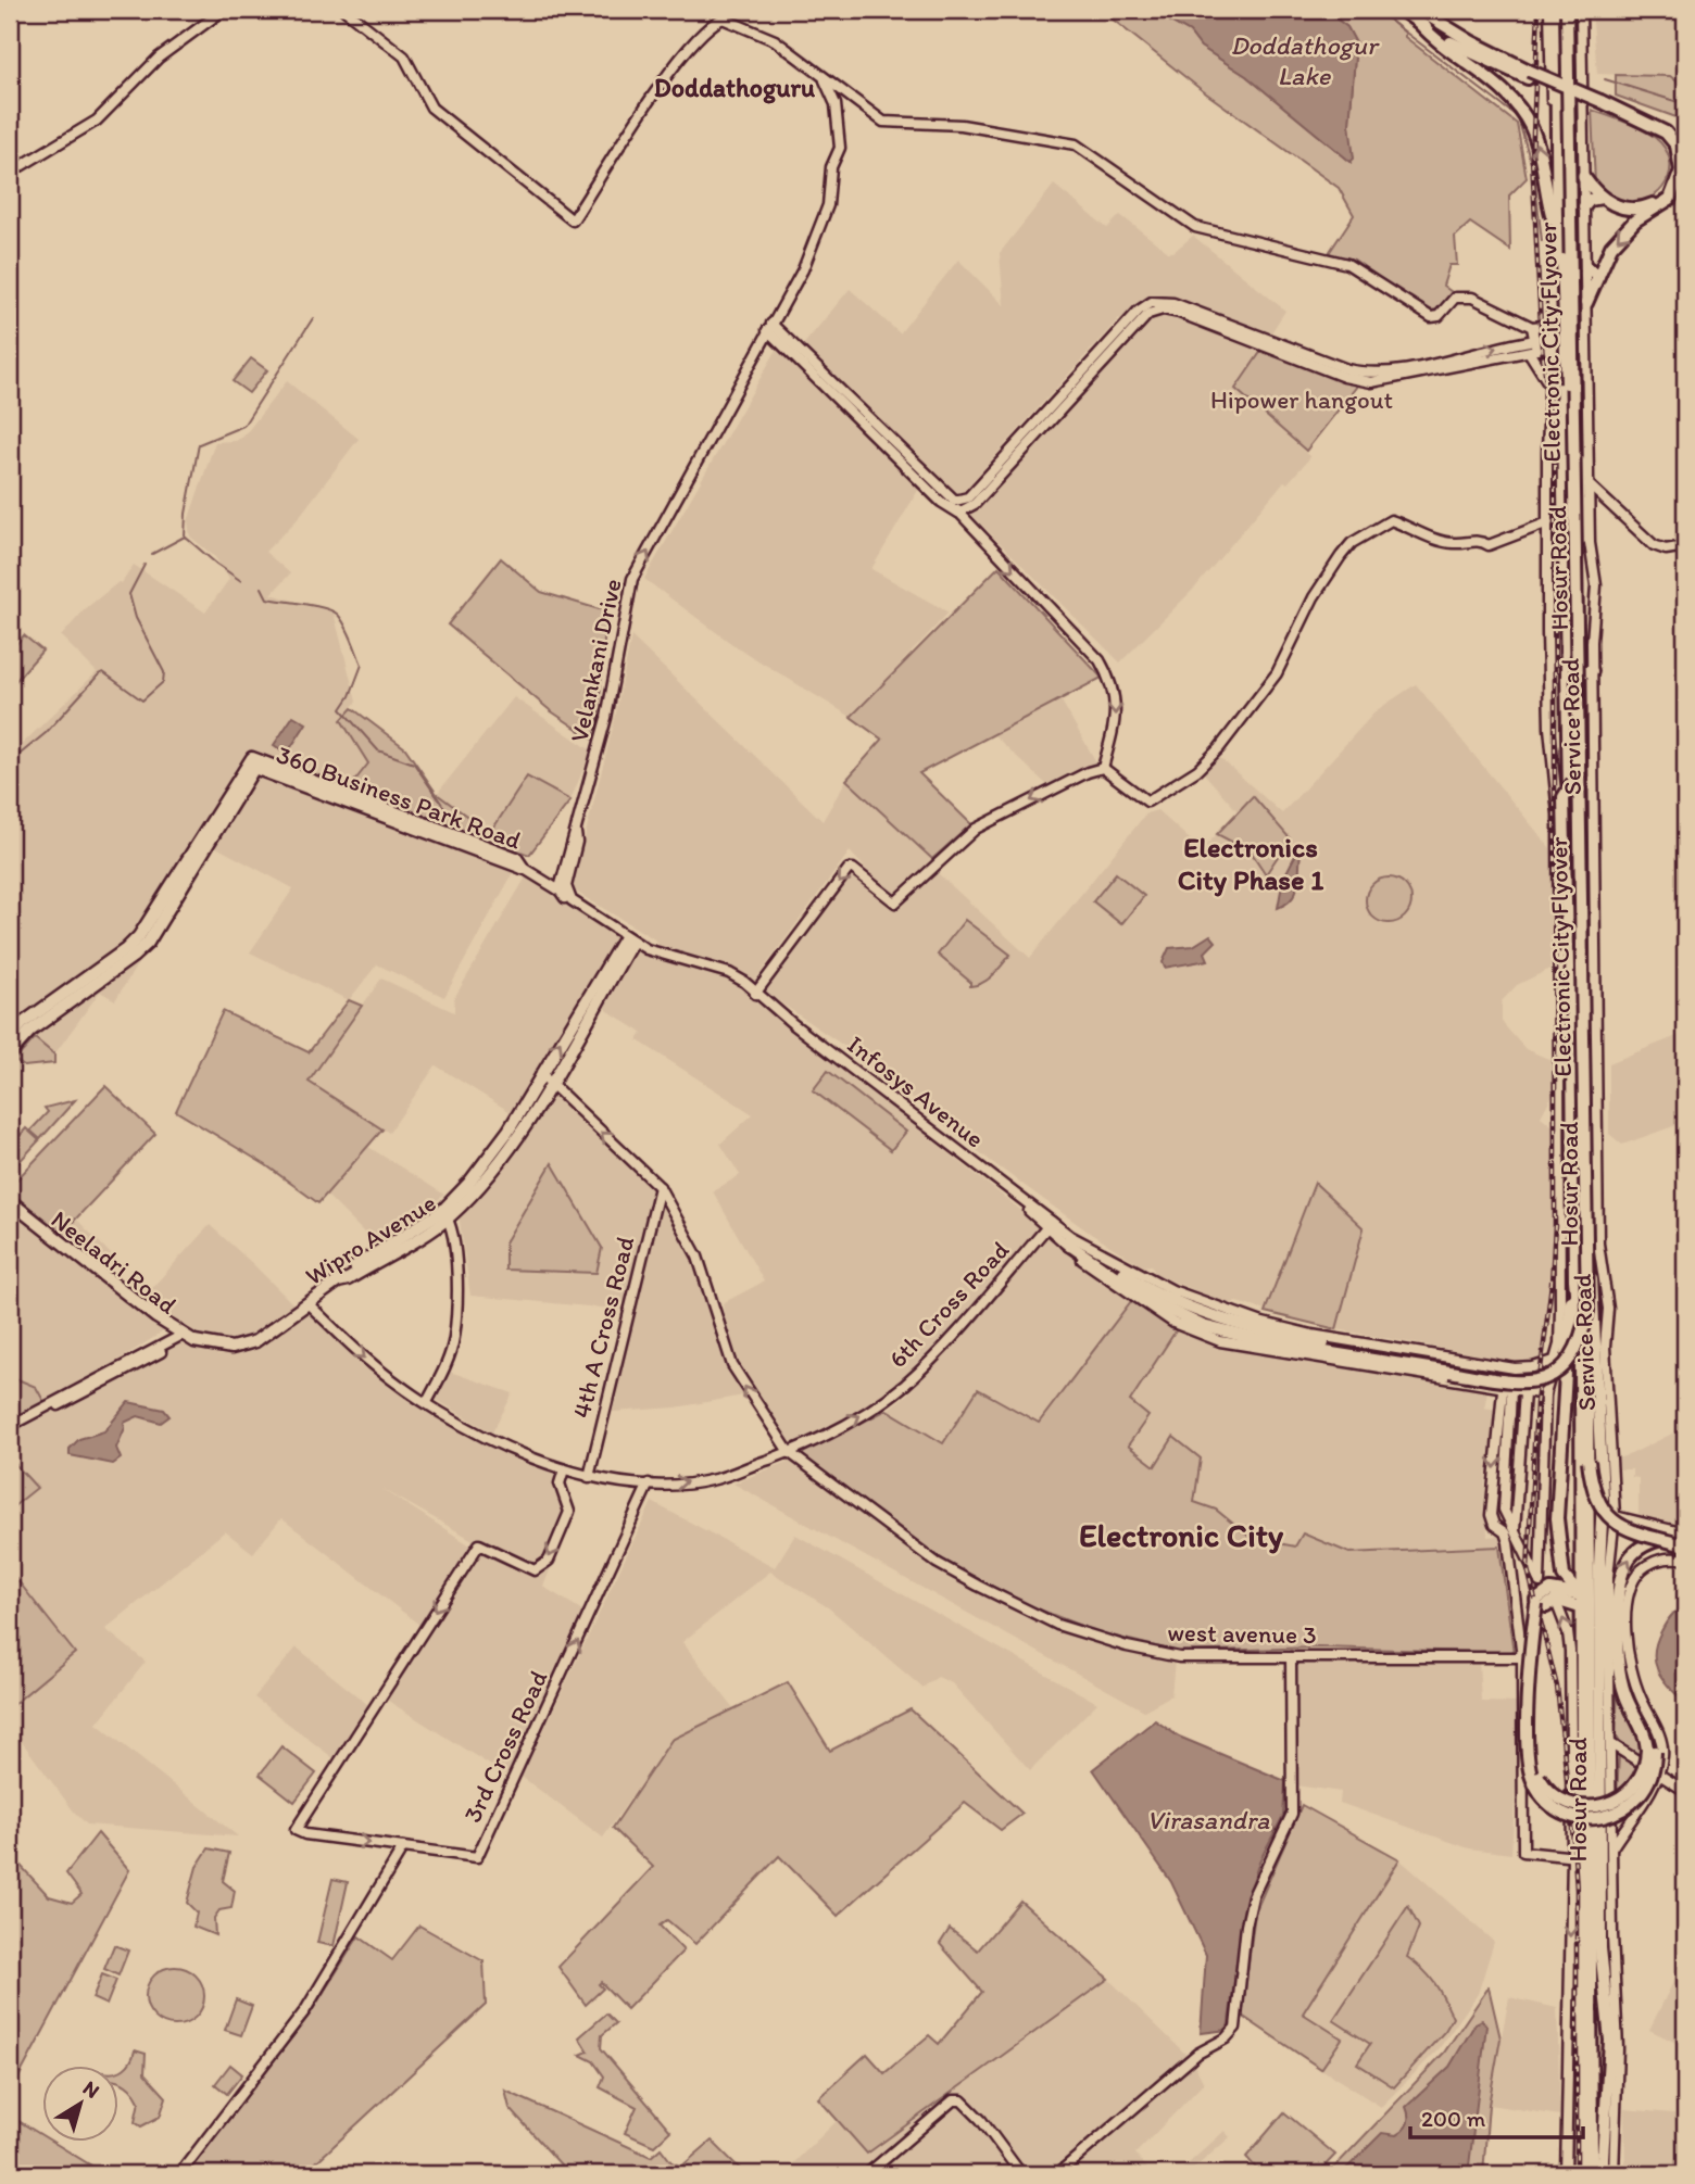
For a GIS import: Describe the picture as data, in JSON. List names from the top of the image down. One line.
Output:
{"streets":{"highway":["Electronic City Flyover","Hosur Road"],"main road":["360 Business Park Road","Wipro Avenue","Neeladri Road"],"street":["Velankani Drive","Service Road","Infosys Avenue","6th Cross Road","4th A Cross Road","west avenue 3","3rd Cross Road"]},"crossings":[["Electronic City Flyover","Hosur Road"],["Electronic City Flyover","Infosys Avenue"],["Hosur Road","Service Road"],["Infosys Avenue","6th Cross Road"],["Wipro Avenue","Neeladri Road"],["Wipro Avenue","6th Cross Road"],["6th Cross Road","4th A Cross Road"],["6th Cross Road","west avenue 3"],["6th Cross Road","3rd Cross Road"]],"one_way":["Velankani Drive","6th Cross Road"],"districts":["Doddathoguru","Electronics City Phase 1","Electronic City"],"water":["Doddathogur Lake","Virasandra"],"parks":["Hipower hangout"],"scale_bar":"200 m","north":"top right"}
